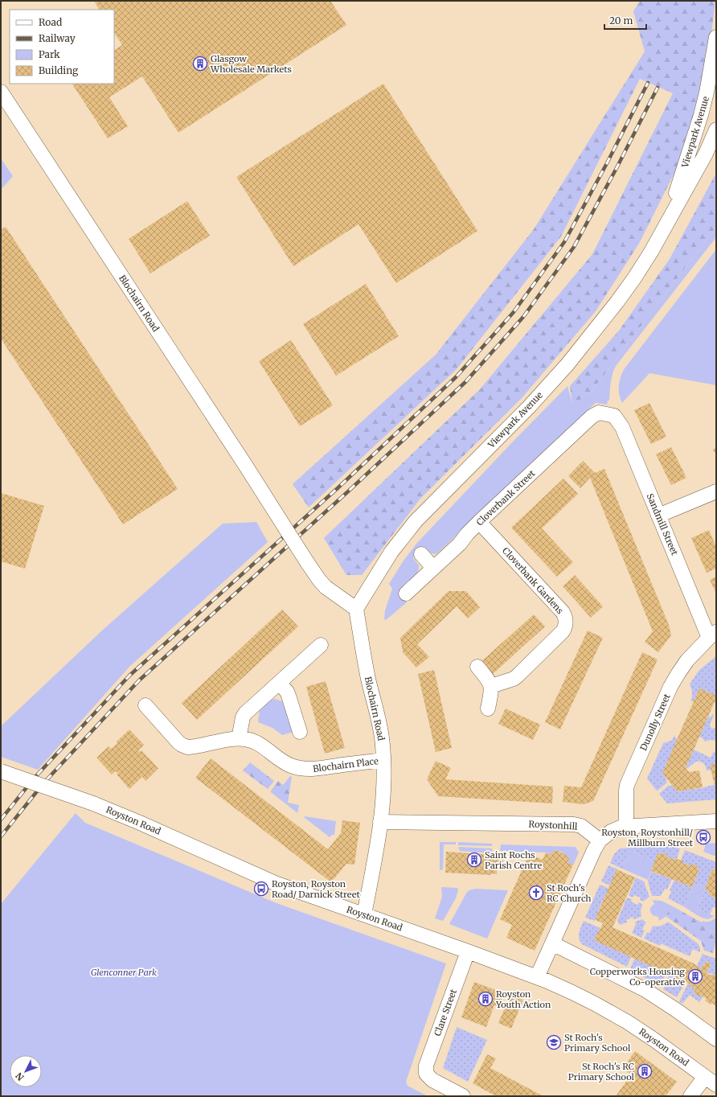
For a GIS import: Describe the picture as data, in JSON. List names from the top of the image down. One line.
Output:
{"streets":{"street":["Viewpark Avenue","Blochairn Road","Cloverbank Street","Sandmill Street","Cloverbank Gardens","Dunolly Street","Blochairn Place","Royston Road","Roystonhill","Clare Street"]},"crossings":[["Viewpark Avenue","Blochairn Road"],["Blochairn Road","Blochairn Place"],["Blochairn Road","Royston Road"],["Blochairn Road","Roystonhill"],["Cloverbank Street","Sandmill Street"],["Cloverbank Street","Cloverbank Gardens"],["Sandmill Street","Dunolly Street"],["Royston Road","Clare Street"]],"parks":["Glenconner Park"],"places":{"building":["Glasgow Wholesale Markets","Saint Rochs Parish Centre","Copperworks Housing Co-operative","Royston Youth Action","St Roch's RC Primary School"],"bus stop":["Royston, Roystonhill/ Millburn Street","Royston, Royston Road/ Darnick Street"],"church":["St Roch's RC Church"],"school or university":["St Roch's Primary School"]},"legend":["Road","Railway","Park","Building"],"scale_bar":"20 m","north":"bottom left"}
